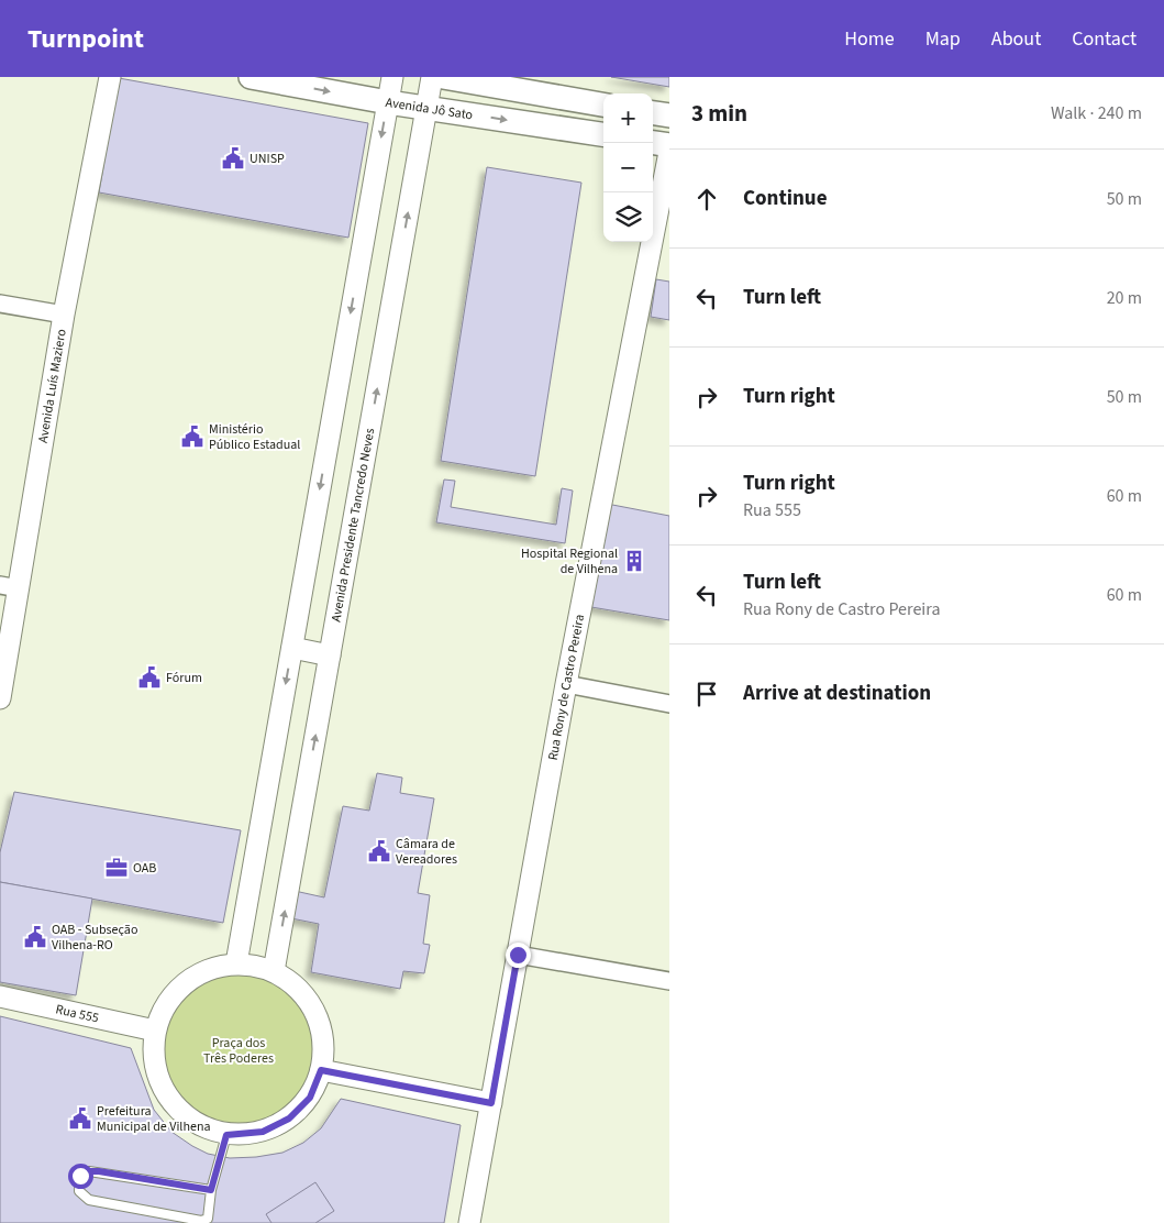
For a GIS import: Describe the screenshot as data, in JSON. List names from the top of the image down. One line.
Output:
{"streets":{"main road":["Avenida Jô Sato"],"street":["Avenida Luís Maziero","Avenida Presidente Tancredo Neves","Rua Rony de Castro Pereira","Rua 555"]},"crossings":[["Avenida Jô Sato","Avenida Presidente Tancredo Neves"],["Avenida Presidente Tancredo Neves","Rua 555"]],"parks":["Praça dos Três Poderes"],"places":{"public building":["UNISP","Ministério Público Estadual","Fórum","Câmara de Vereadores","OAB - Subseção Vilhena-RO","Prefeitura Municipal de Vilhena"],"building":["Hospital Regional de Vilhena"],"office":["OAB"]},"page":{"header":"Turnpoint","nav":["Home","Map","About","Contact"],"heading":["3 min","Walk · 240 m"],"map_buttons":["+","−"],"list":[["Continue","50 m"],["Turn left","20 m"],["Turn right","50 m"],["Turn right","Rua 555","60 m"],["Turn left","Rua Rony de Castro Pereira","60 m"],"Arrive at destination"]}}
